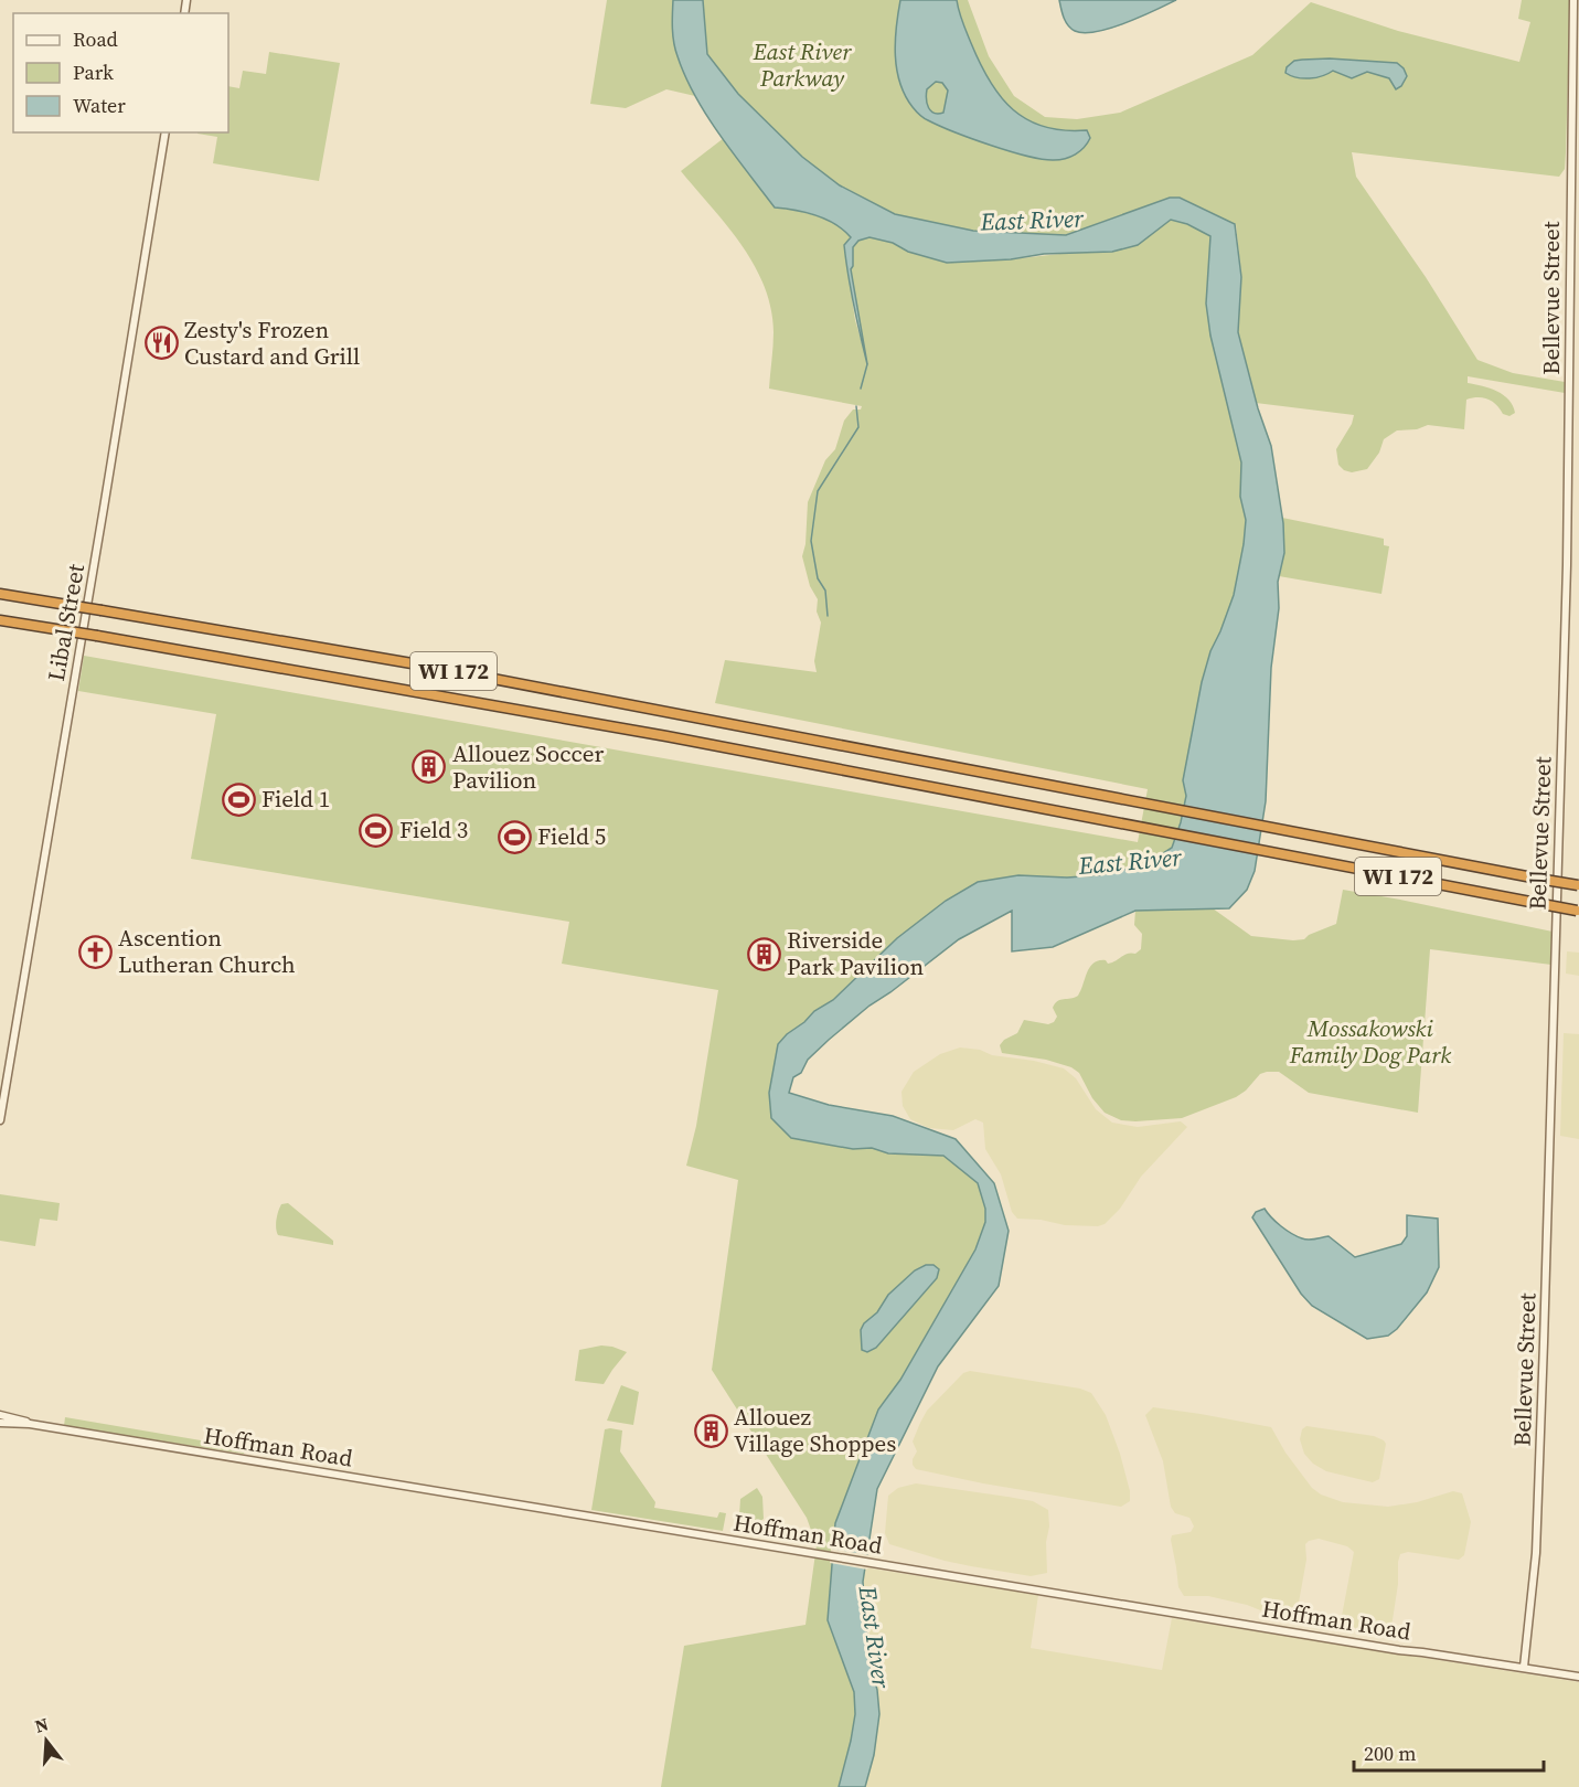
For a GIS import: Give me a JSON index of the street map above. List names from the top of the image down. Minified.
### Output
{"streets":{"highway":["WI 172"],"street":["Bellevue Street","Libal Street","Hoffman Road"]},"crossings":[["Bellevue Street","Hoffman Road"]],"water":["East River"],"parks":["East River Parkway","Mossakowski Family Dog Park"],"places":{"restaurant":["Zesty's Frozen Custard and Grill"],"building":["Allouez Soccer Pavilion","Riverside Park Pavilion","Allouez Village Shoppes"],"sports":["Field 1","Field 3","Field 5"],"church":["Ascention Lutheran Church"]},"legend":["Road","Park","Water"],"scale_bar":"200 m","north":"top"}
